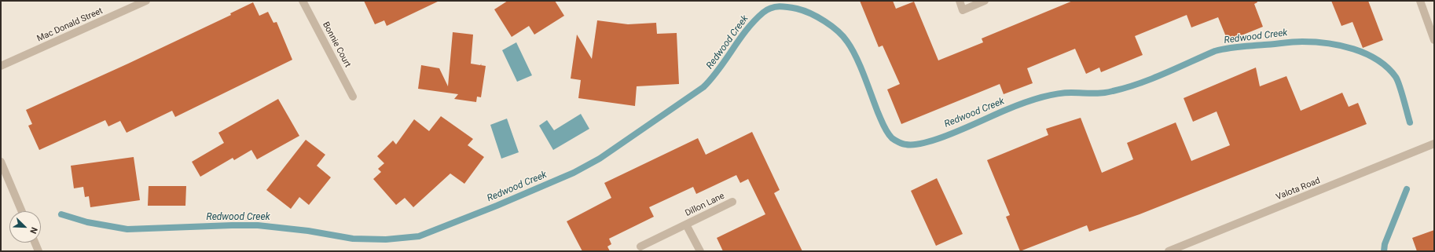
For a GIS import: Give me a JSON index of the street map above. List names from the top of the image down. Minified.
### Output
{"streets":{"street":["Mac Donald Street","Bonnie Court","Valota Road","Dillon Lane"]},"water":["Redwood Creek"],"north":"bottom right"}
